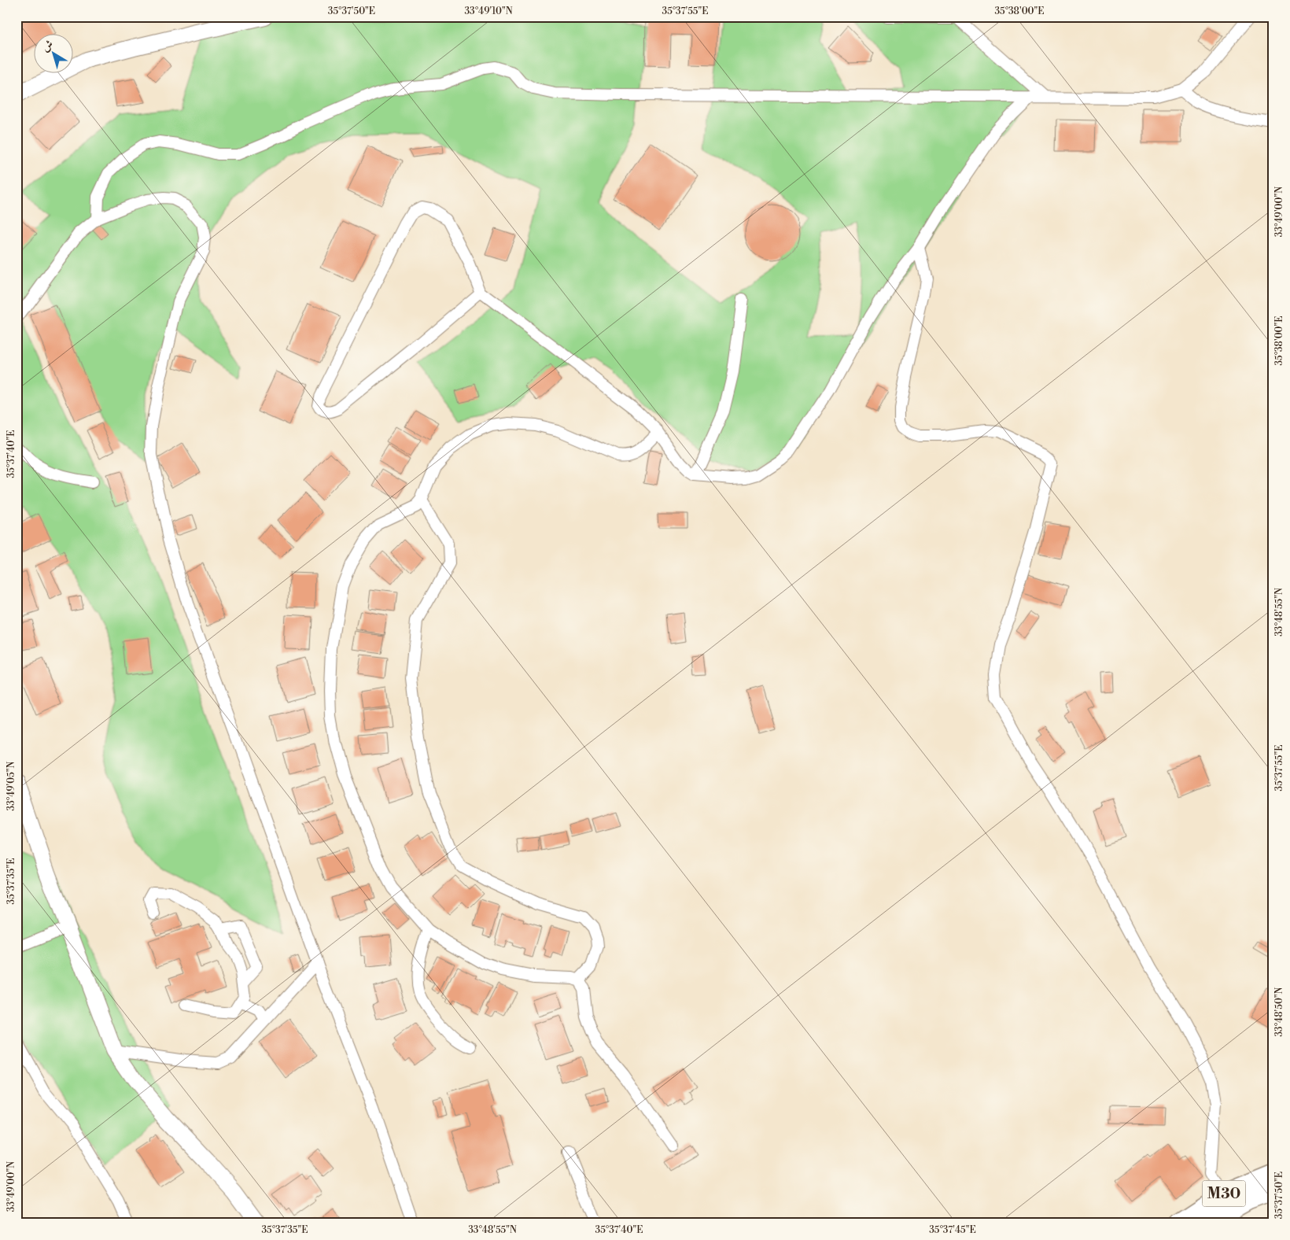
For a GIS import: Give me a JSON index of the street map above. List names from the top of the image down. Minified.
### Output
{"streets":{"highway":["M30"]},"north":"top left","coordinates":["35°37'50\"E","33°49'10\"N","35°37'55\"E","35°38'00\"E","33°49'00\"N","35°37'40\"E","33°48'55\"N","33°49'05\"N","35°37'35\"E","33°48'50\"N","35°37'45\"E"]}
